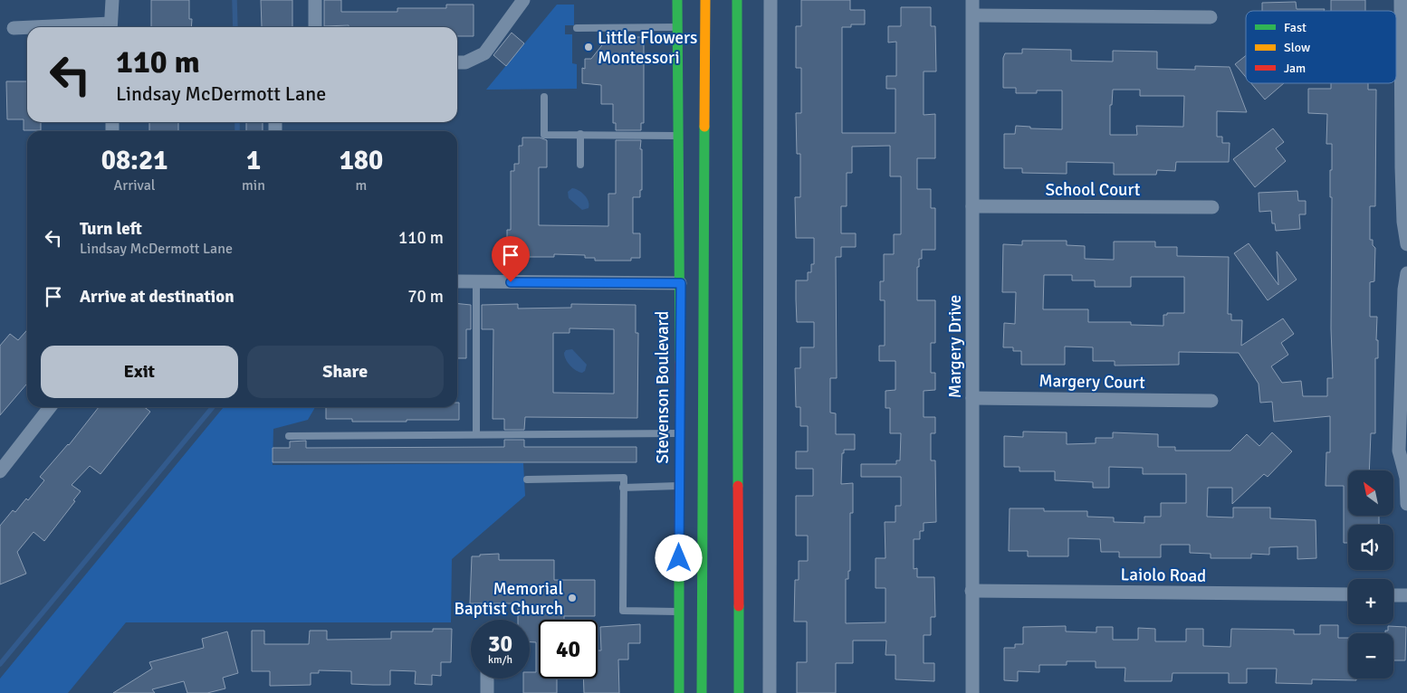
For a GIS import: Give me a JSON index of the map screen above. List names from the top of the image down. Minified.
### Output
{"streets":{"main road":["Stevenson Boulevard"],"street":["School Court","Margery Drive","Margery Court","Laiolo Road"]},"crossings":[["School Court","Margery Drive"],["Margery Drive","Margery Court"],["Margery Drive","Laiolo Road"]],"places":["Little Flowers Montessori","Memorial Baptist Church"],"legend":["Fast","Slow","Jam"],"north":"top left","page":{"turn":["110 m","Lindsay McDermott Lane"],"eta":["08:21","Arrival","1","min","180","m"],"list":[{"name":"Turn left","note":"Lindsay McDermott Lane","value":"110 m"},{"name":"Arrive at destination","value":"70 m"}],"buttons":["Exit","Share"],"map_buttons":["+","−"],"speed":"30 km/h","limit":"40"}}
